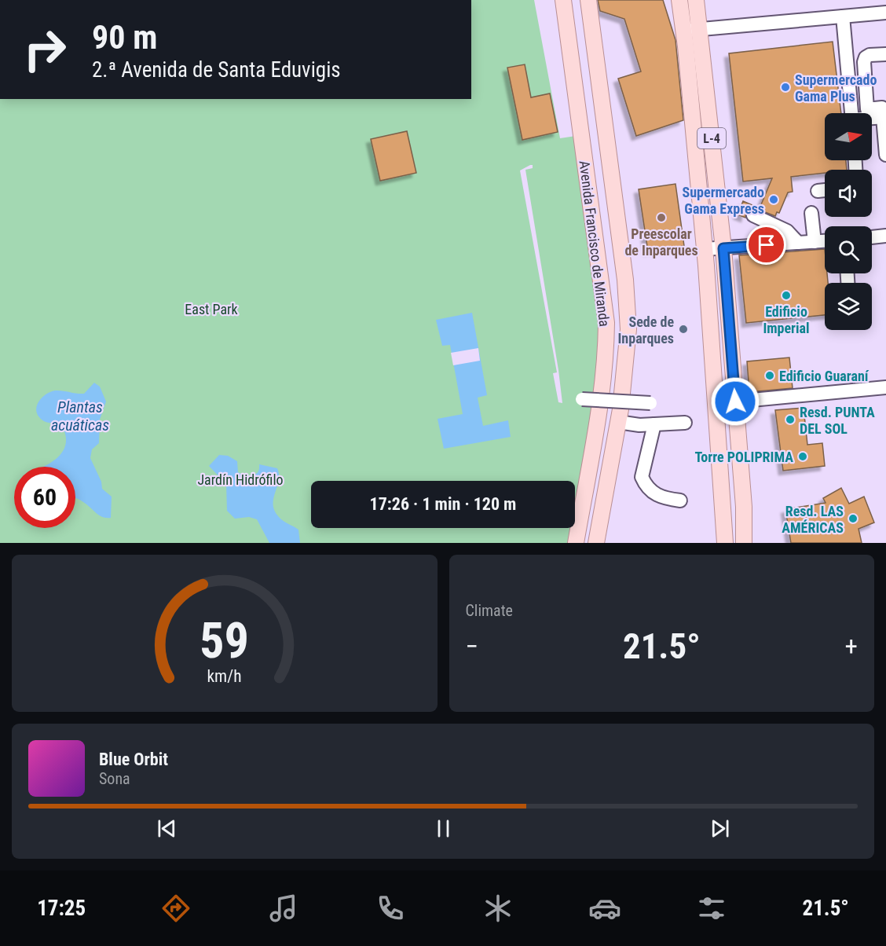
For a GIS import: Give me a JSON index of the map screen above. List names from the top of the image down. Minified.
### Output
{"streets":{"main road":["L-4","Avenida Francisco de Miranda"]},"water":["Plantas acuáticas"],"parks":["East Park","Jardín Hidrófilo"],"places":["Supermercado Gama Plus","Supermercado Gama Express","Preescolar de Inparques","Edificio Imperial","Sede de Inparques","Edificio Guaraní","Resd. PUNTA DEL SOL","Torre POLIPRIMA","Resd. LAS AMÉRICAS"],"north":"right","page":{"turn":["90 m","2.ª Avenida de Santa Eduvigis"],"limit":"60","trip":"17:26 · 1 min · 120 m","tile":"Climate","heat":["−","21.5°","+"],"song":["Blue Orbit","Sona"],"tabs":["17:25","21.5°"],"gauge":["59","km/h"]}}
